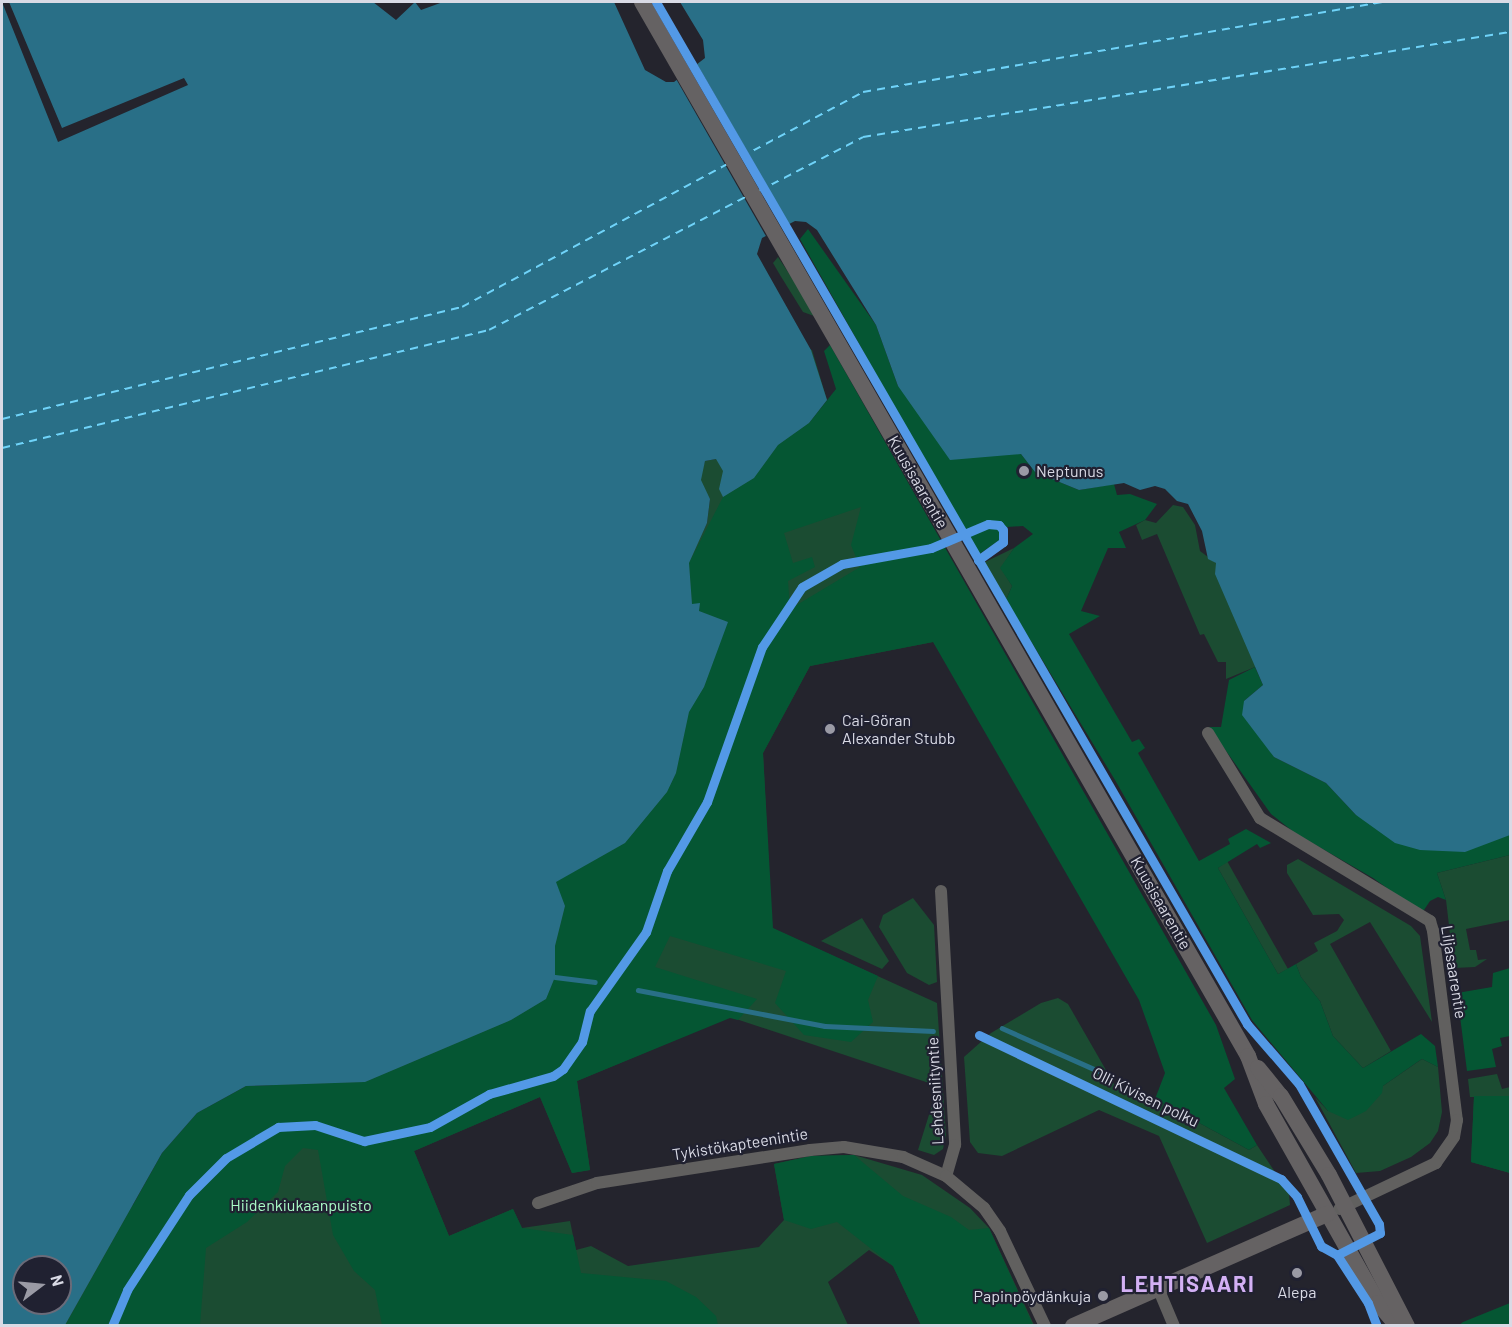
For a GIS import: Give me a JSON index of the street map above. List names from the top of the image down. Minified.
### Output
{"streets":{"main road":["Kuusisaarentie"],"street":["Liljasaarentie","Lehdesniityntie","Tykistökapteenintie"],"cycle path":["Olli Kivisen polku"]},"crossings":[["Kuusisaarentie","Liljasaarentie"],["Lehdesniityntie","Tykistökapteenintie"]],"districts":["LEHTISAARI"],"parks":["Hiidenkiukaanpuisto"],"places":["Neptunus","Cai-Göran Alexander Stubb","Alepa","Papinpöydänkuja"],"north":"right"}
